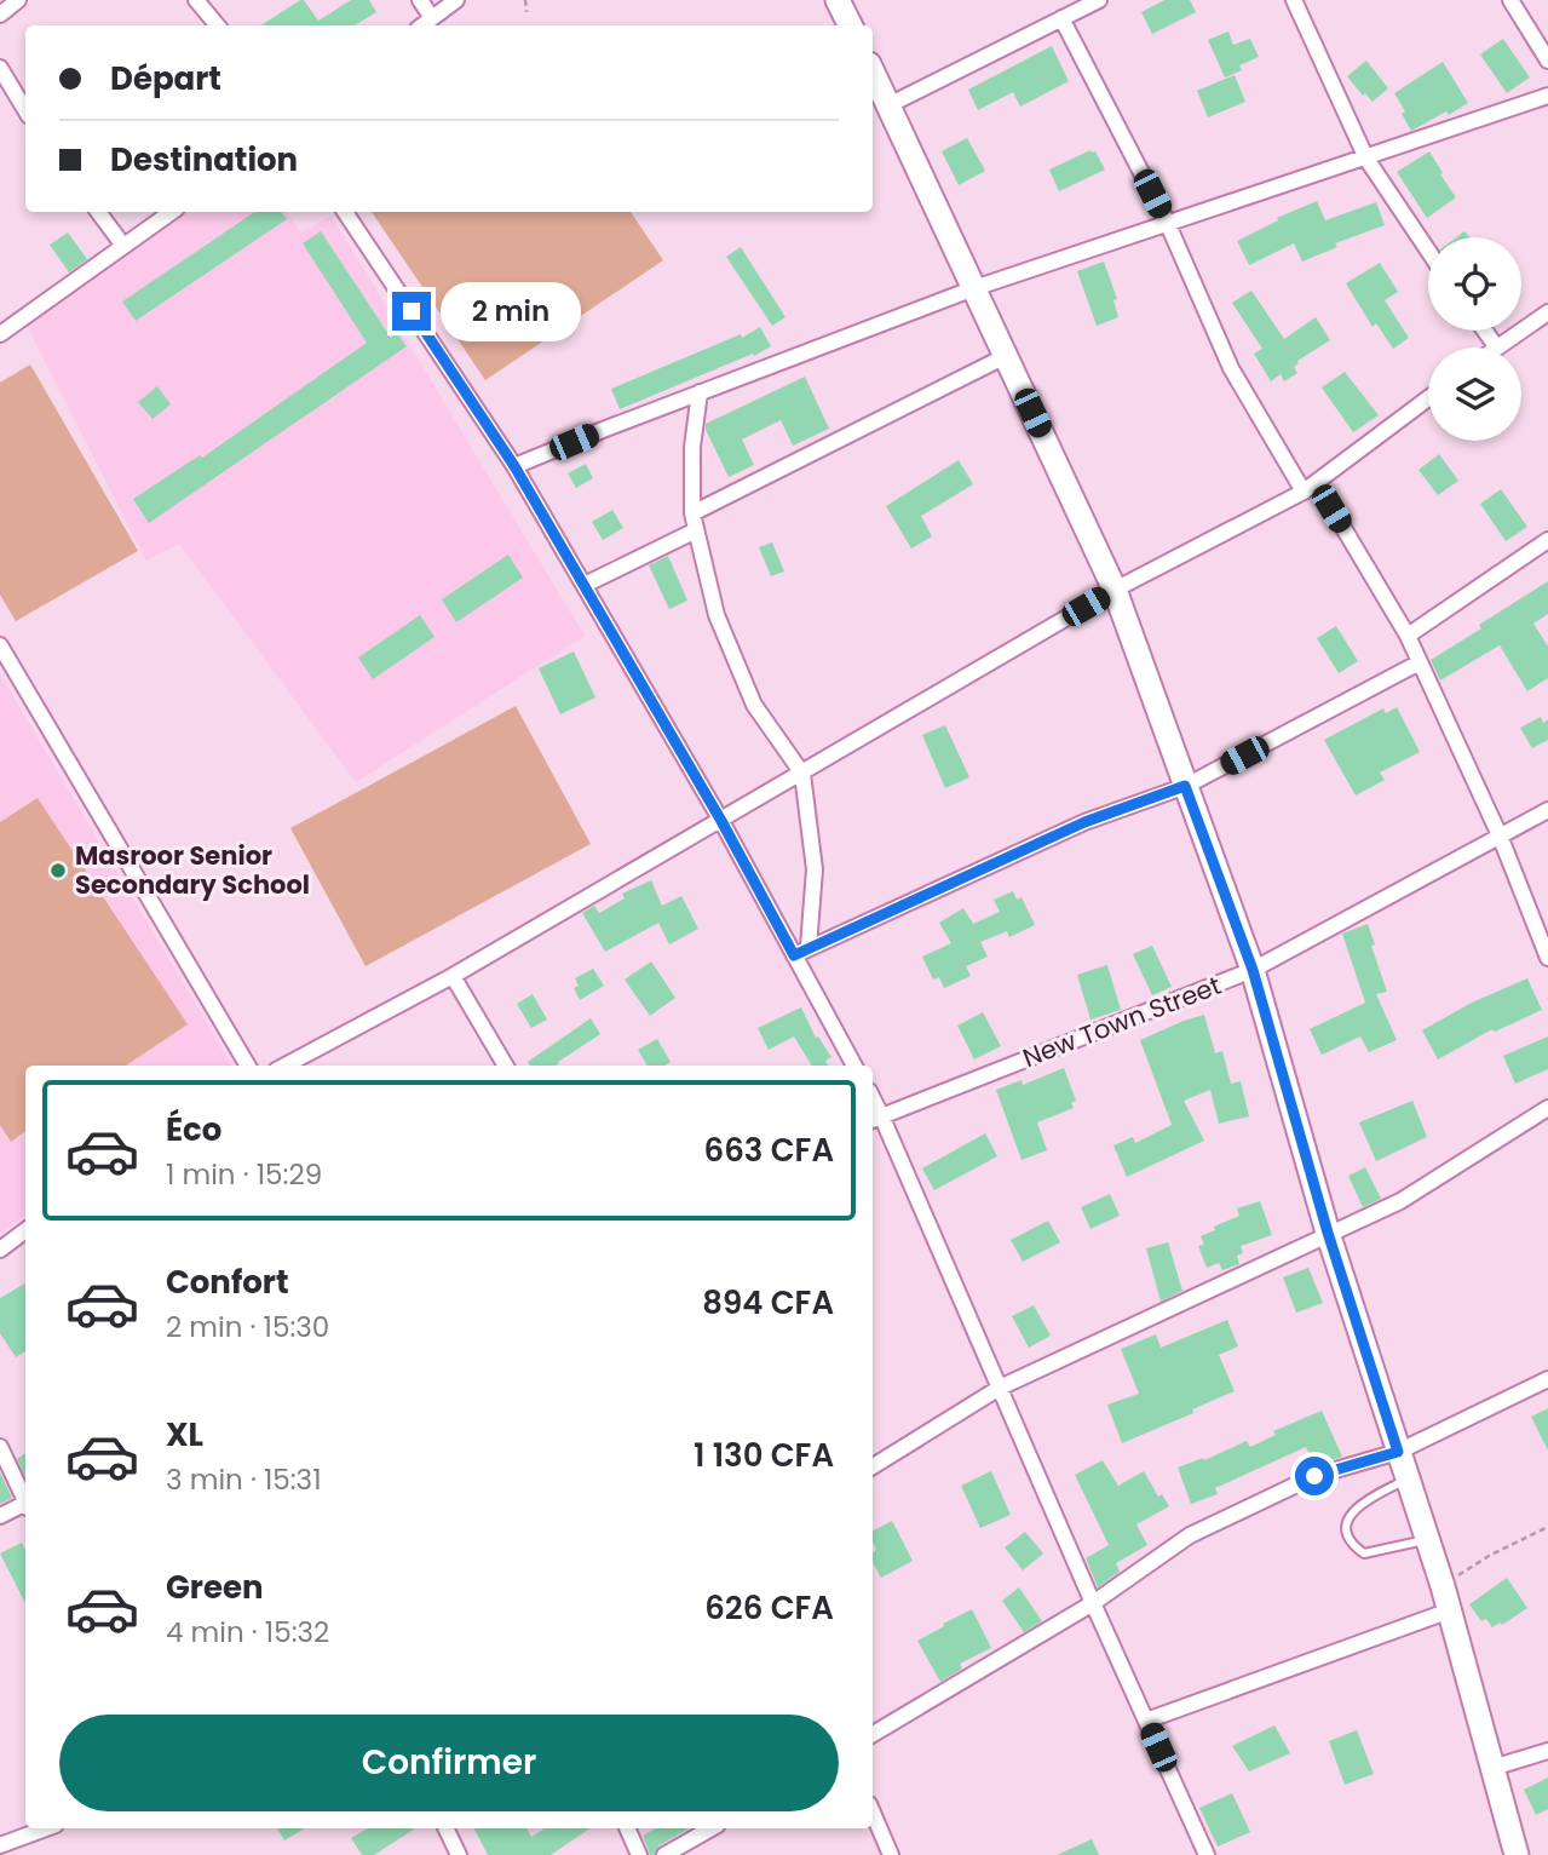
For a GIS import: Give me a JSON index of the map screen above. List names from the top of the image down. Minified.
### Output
{"streets":{"street":["New Town Street"]},"places":["Masroor Senior Secondary School"],"page":{"banner":["Départ","Destination"],"bubble":"2 min","list":[{"name":"Éco","note":"1 min · 15:29","value":"663 CFA"},{"name":"Confort","note":"2 min · 15:30","value":"894 CFA"},{"name":"XL","note":"3 min · 15:31","value":"1 130 CFA"},{"name":"Green","note":"4 min · 15:32","value":"626 CFA"}],"buttons":"Confirmer"}}
